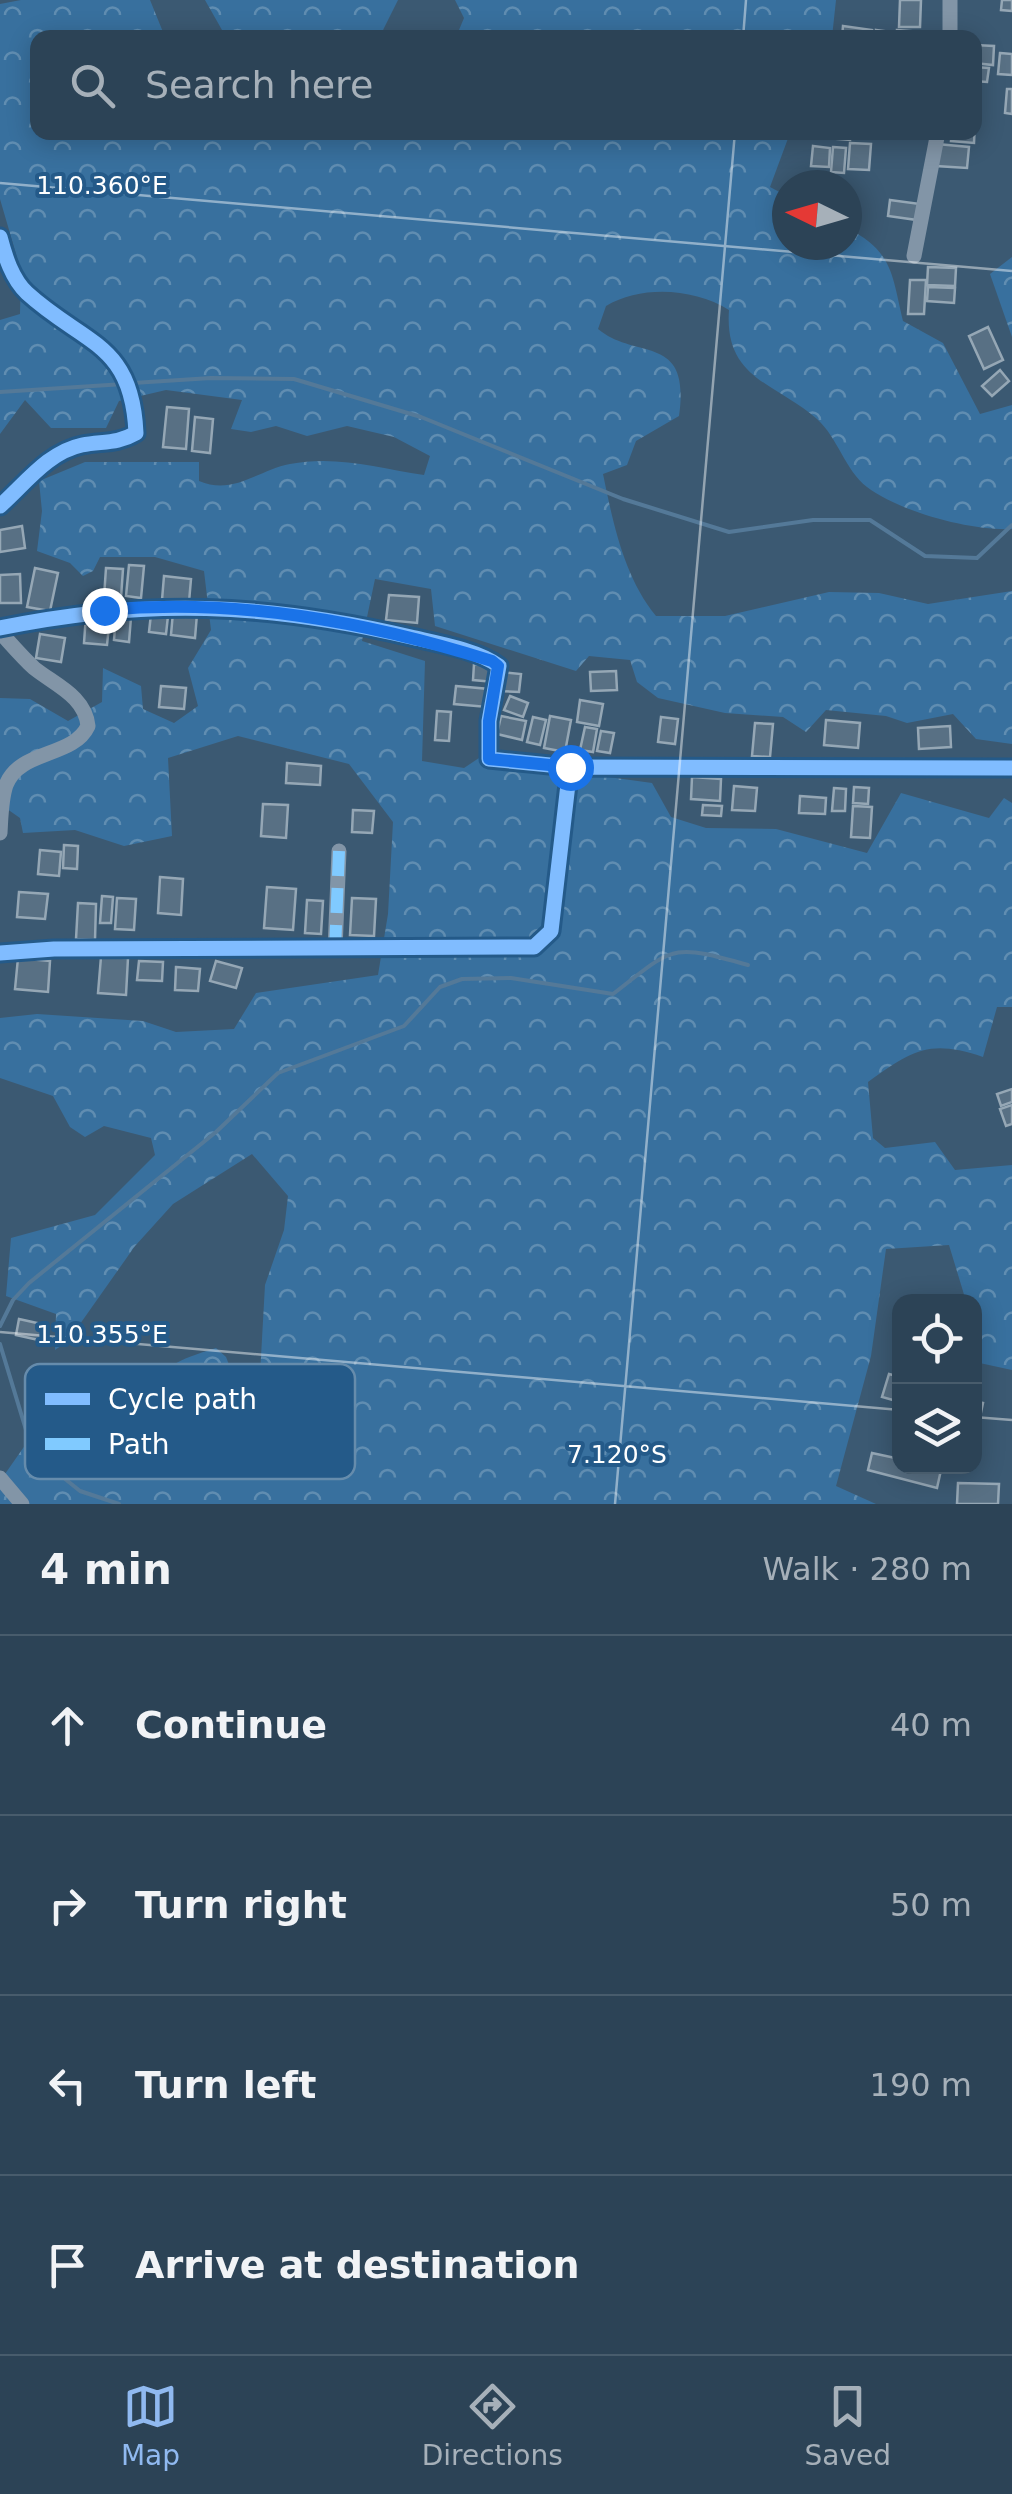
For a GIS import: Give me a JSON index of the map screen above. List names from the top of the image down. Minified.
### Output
{"legend":["Cycle path","Path"],"north":"left","page":{"search":"Search here","heading":["4 min","Walk · 280 m"],"list":[["Continue","40 m"],["Turn right","50 m"],["Turn left","190 m"],"Arrive at destination"],"nav":["Map","Directions","Saved"]},"coordinates":["110.360°E","110.355°E","7.120°S"]}
